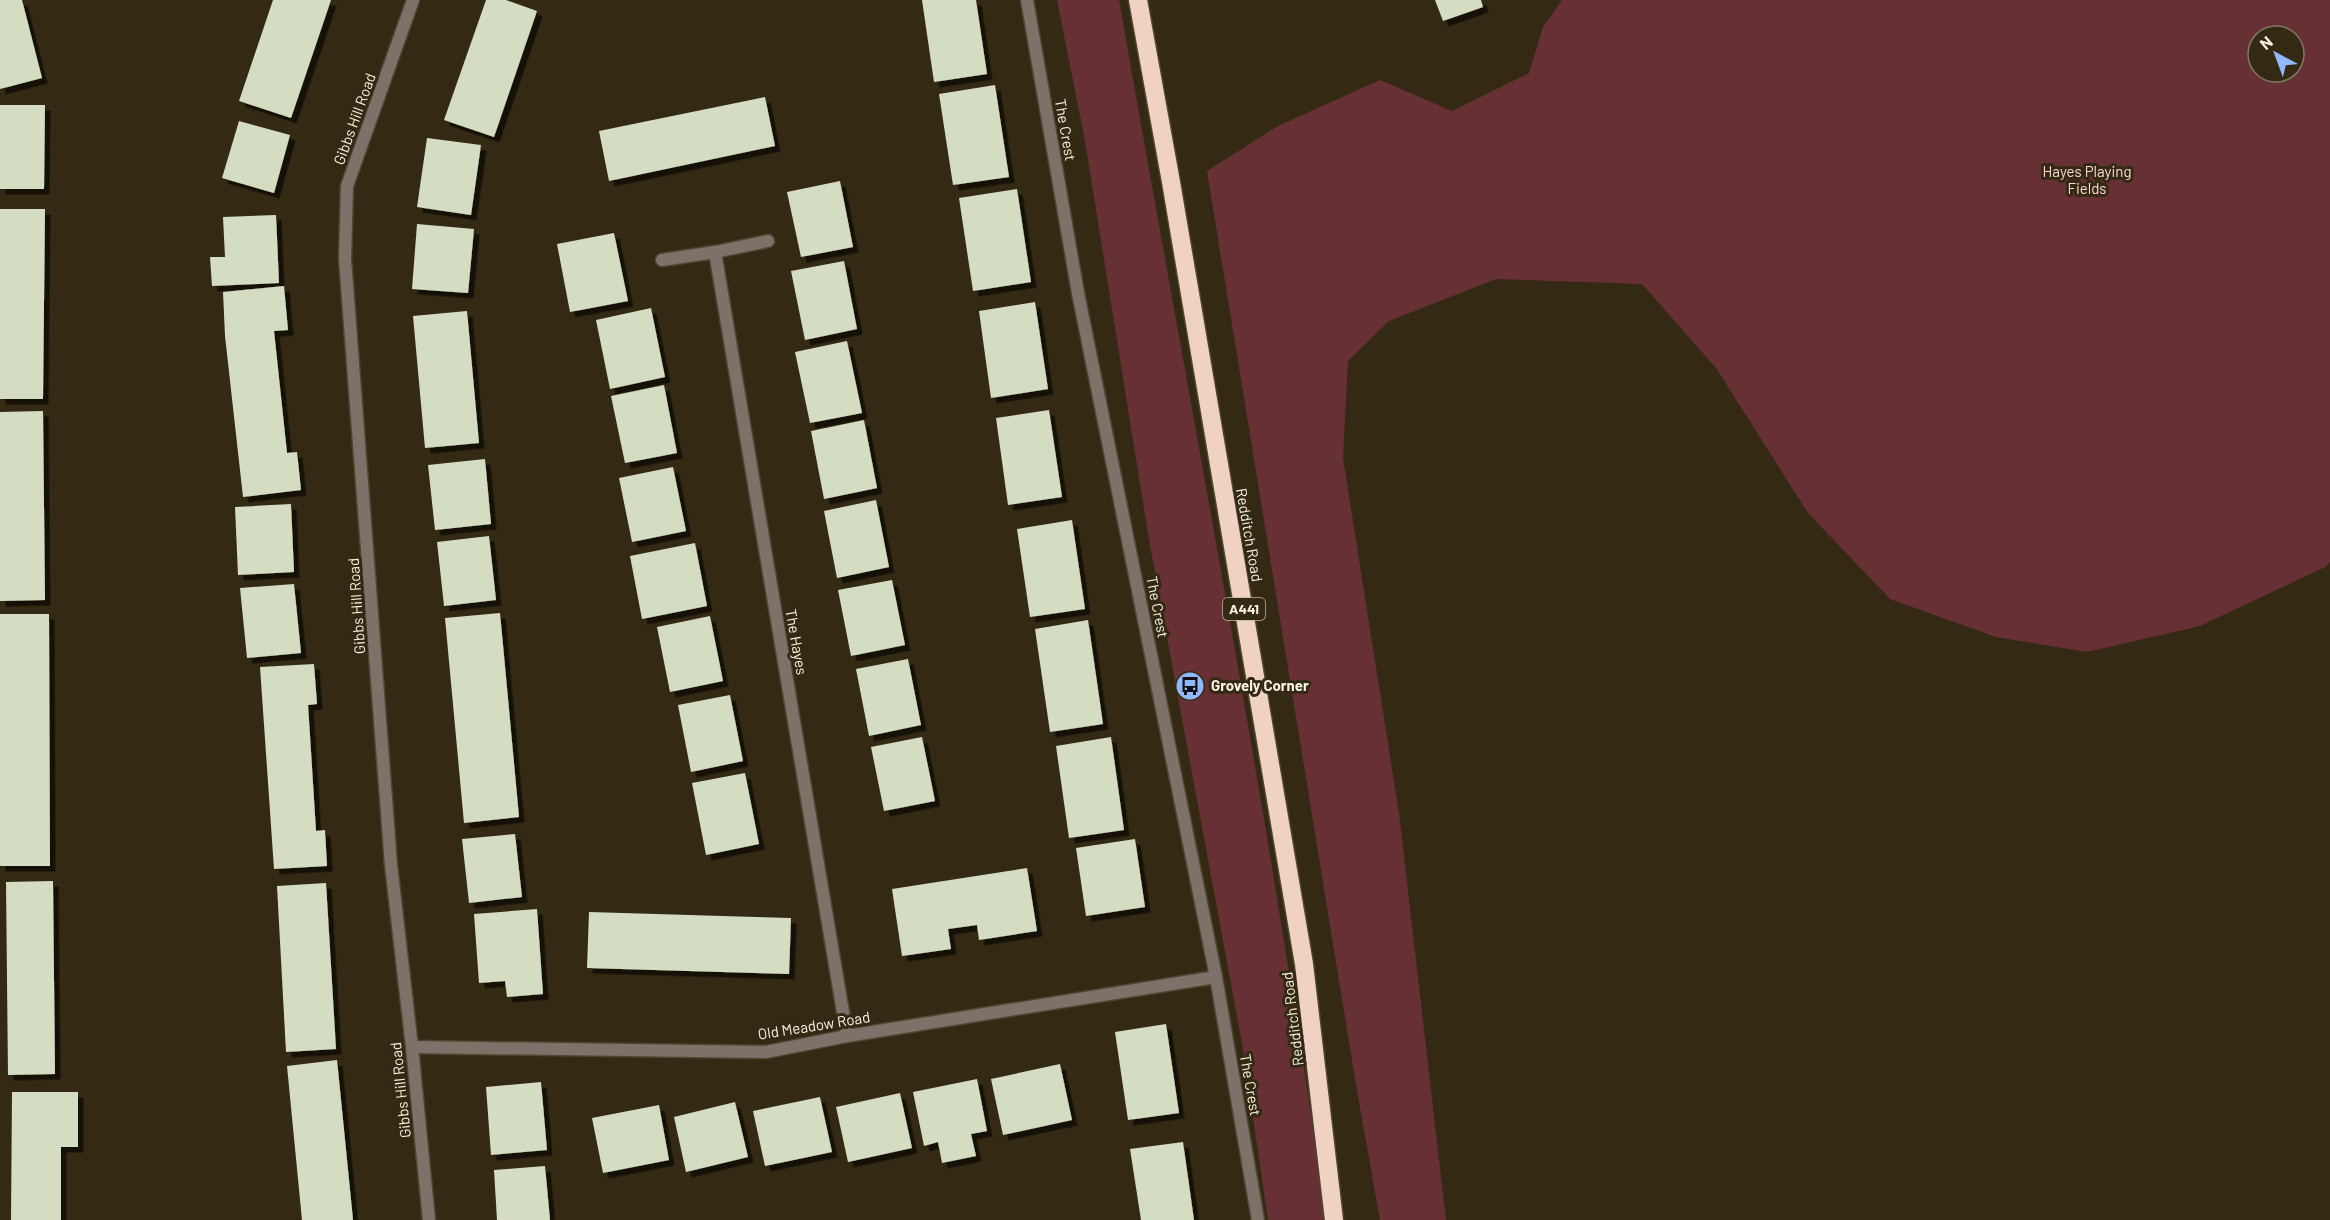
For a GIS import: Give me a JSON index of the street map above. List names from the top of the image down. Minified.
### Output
{"streets":{"highway":["Redditch Road","A441"],"street":["Gibbs Hill Road","The Crest","The Hayes","Old Meadow Road"]},"crossings":[["Gibbs Hill Road","Old Meadow Road"],["The Crest","Old Meadow Road"],["The Hayes","Old Meadow Road"]],"parks":["Hayes Playing Fields"],"places":{"bus stop":["Grovely Corner"]},"north":"top left"}
